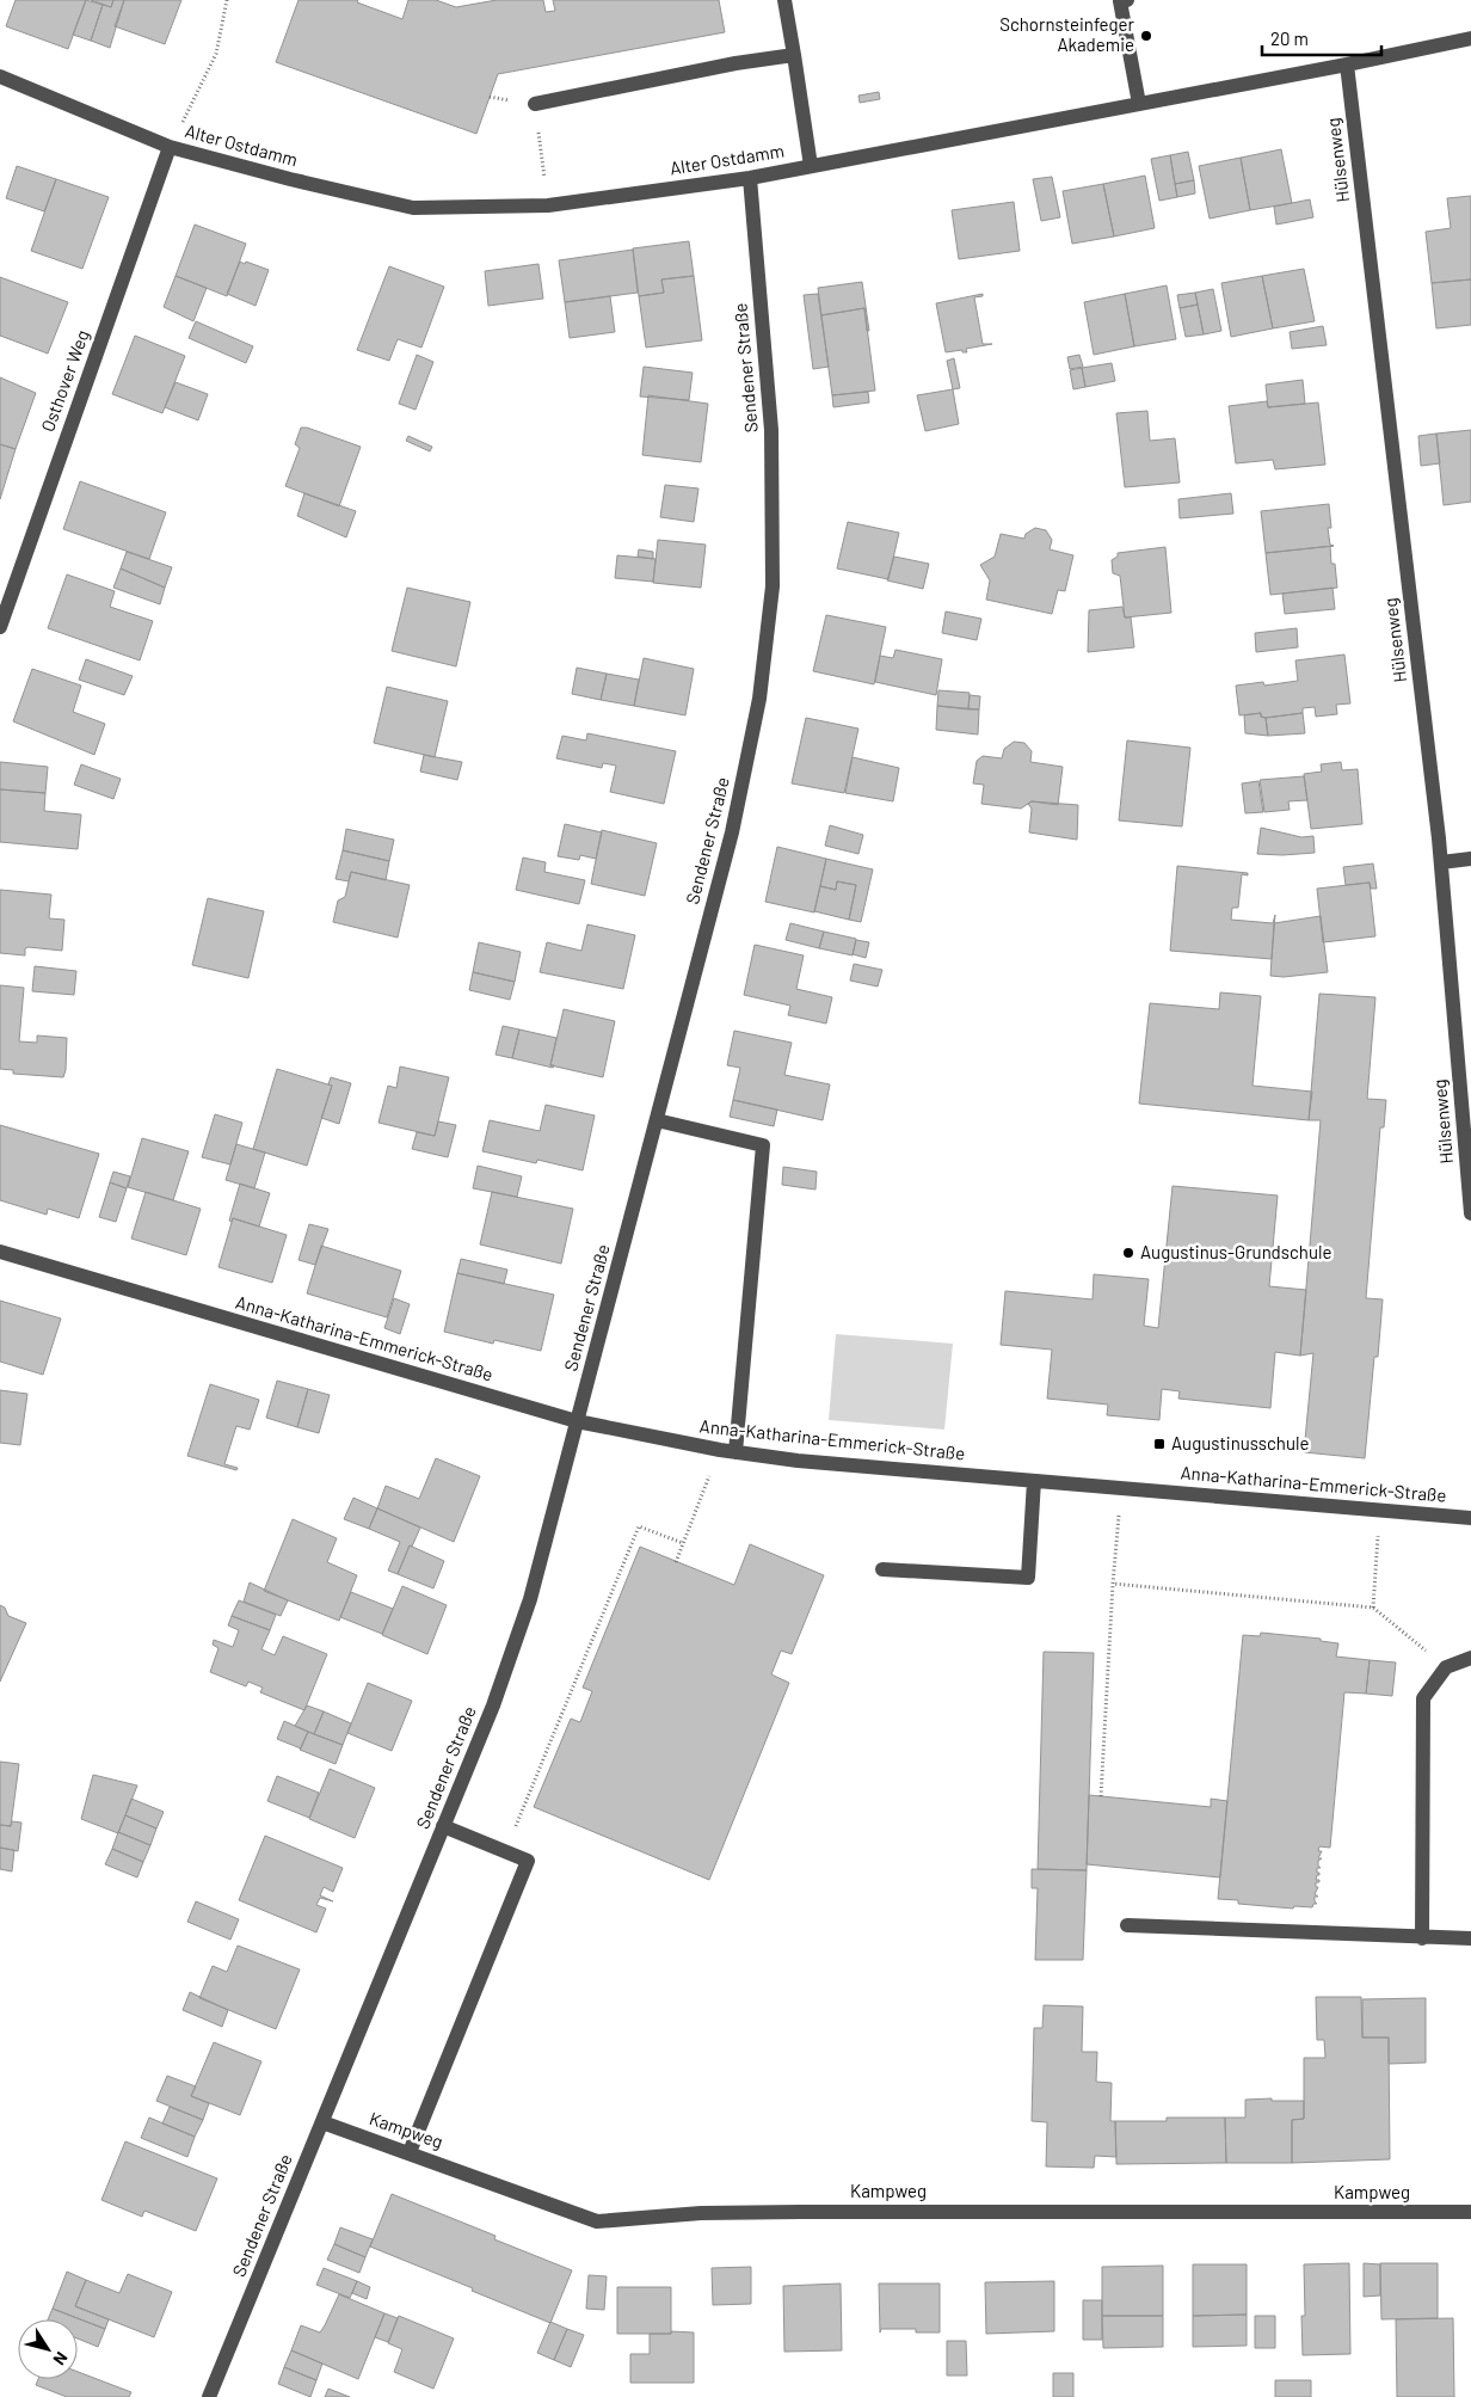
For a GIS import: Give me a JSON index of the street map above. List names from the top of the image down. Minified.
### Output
{"streets":{"street":["Alter Ostdamm","Hülsenweg","Sendener Straße","Osthover Weg","Anna-Katharina-Emmerick-Straße","Kampweg"]},"crossings":[["Alter Ostdamm","Hülsenweg"],["Alter Ostdamm","Sendener Straße"],["Alter Ostdamm","Osthover Weg"],["Sendener Straße","Anna-Katharina-Emmerick-Straße"],["Sendener Straße","Kampweg"]],"places":{"other":["Schornsteinfeger Akademie","Augustinus-Grundschule"],"transit":["Augustinusschule"]},"scale_bar":"20 m","north":"bottom right"}
